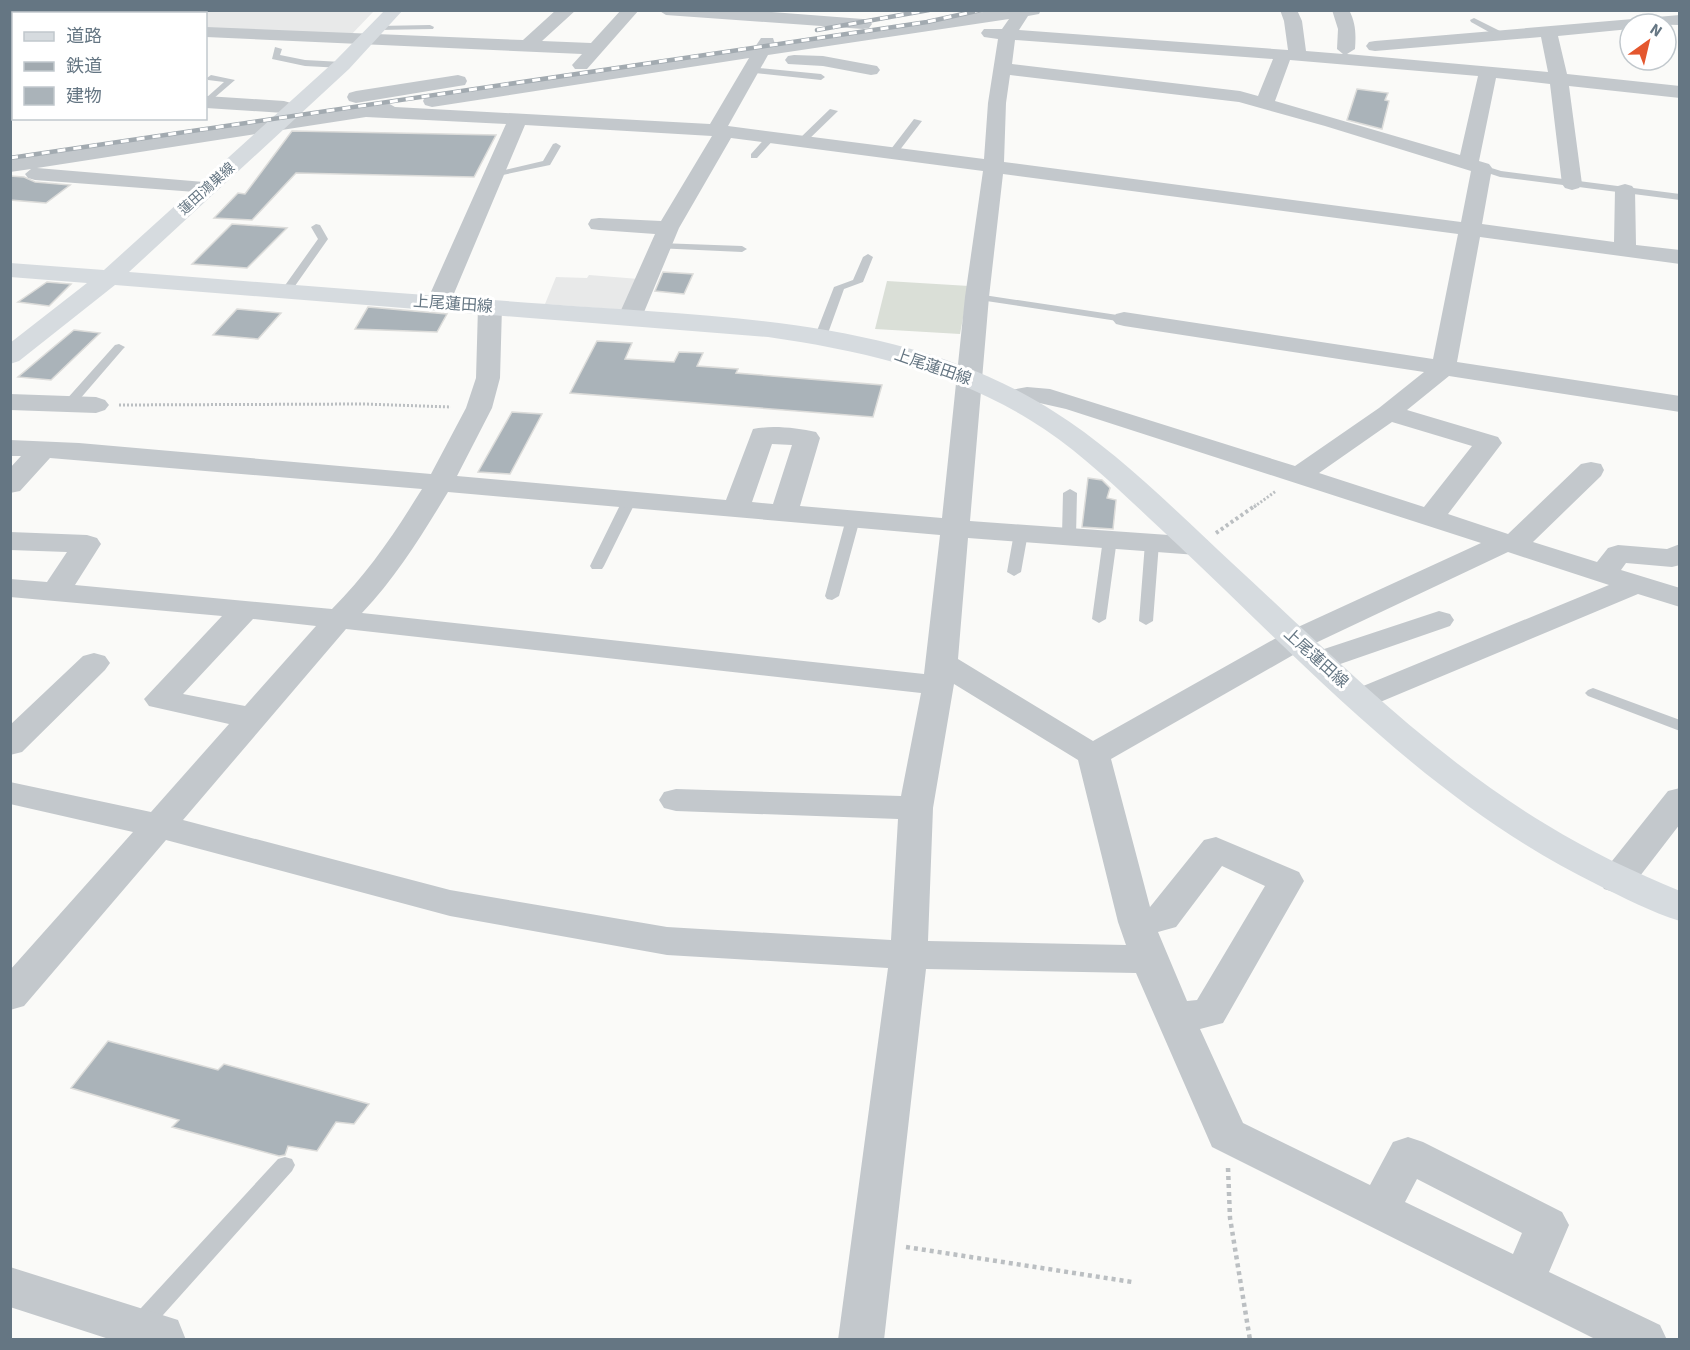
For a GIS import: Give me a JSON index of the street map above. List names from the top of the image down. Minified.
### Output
{"streets":{"main road":["蓮田鴻巣線","上尾蓮田線"]},"crossings":[["蓮田鴻巣線","上尾蓮田線"]],"legend":["道路","鉄道","建物"],"north":"top right"}
